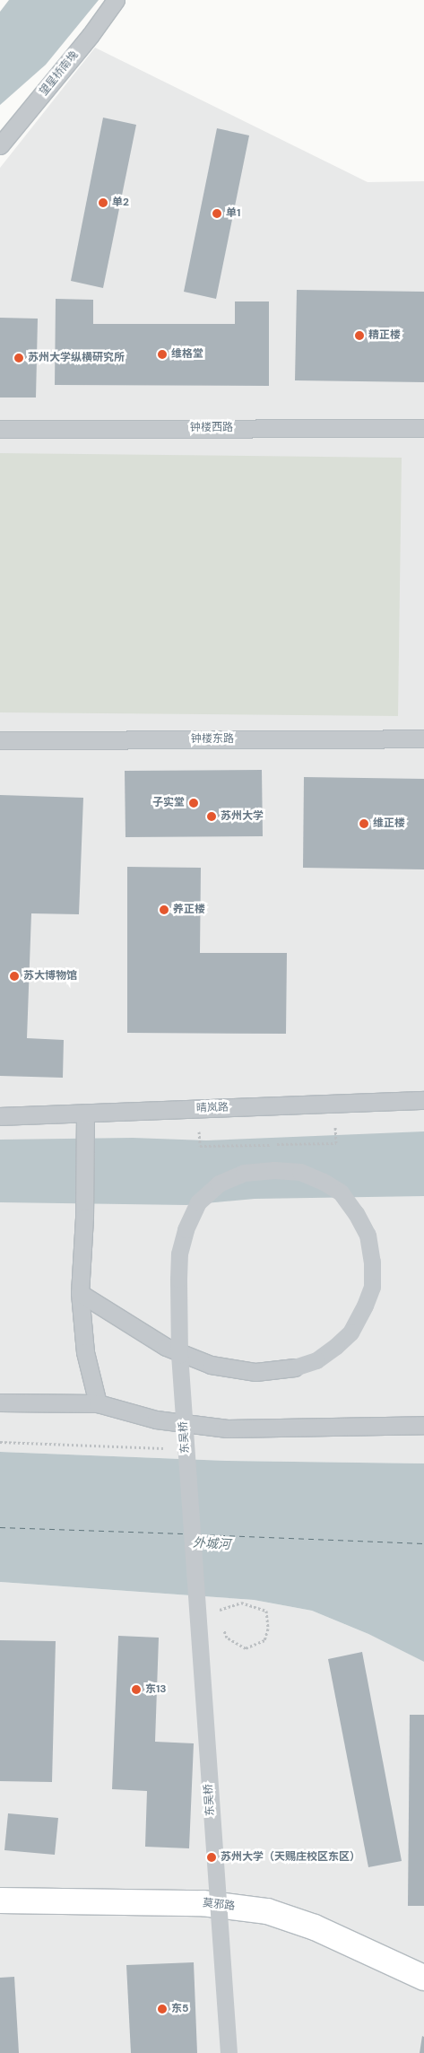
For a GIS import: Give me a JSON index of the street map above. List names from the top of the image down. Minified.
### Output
{"streets":{"main road":["莫邪路"],"lane":["望星桥南堍","钟楼西路","钟楼东路","晴岚路","东吴桥"]},"water":["外城河"],"places":["单2","单1","精正楼","维格堂","苏州大学纵横研究所","子实堂","苏州大学","维正楼","养正楼","苏大博物馆","东13","苏州大学（天赐庄校区东区）","东5"]}
